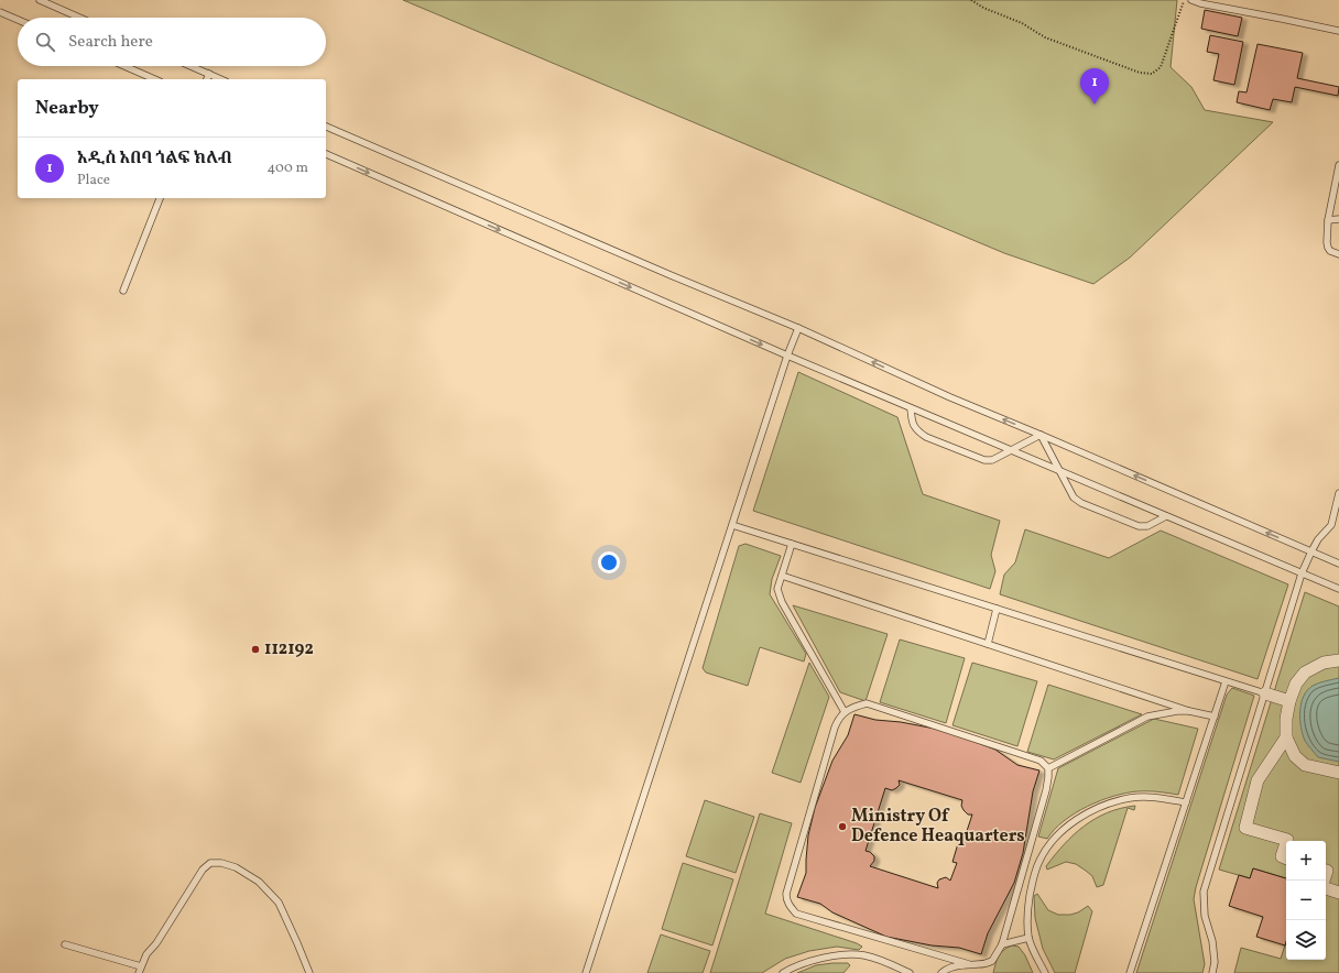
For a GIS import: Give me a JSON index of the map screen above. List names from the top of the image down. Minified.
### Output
{"places":["112192","Ministry Of Defence Heaquarters"],"page":{"search":"Search here","pins":"1","heading":"Nearby","list":[{"mark":"1","name":"አዲስ አበባ ጎልፍ ክለብ","note":"Place","value":"400 m"}],"map_buttons":["+","−"]}}
